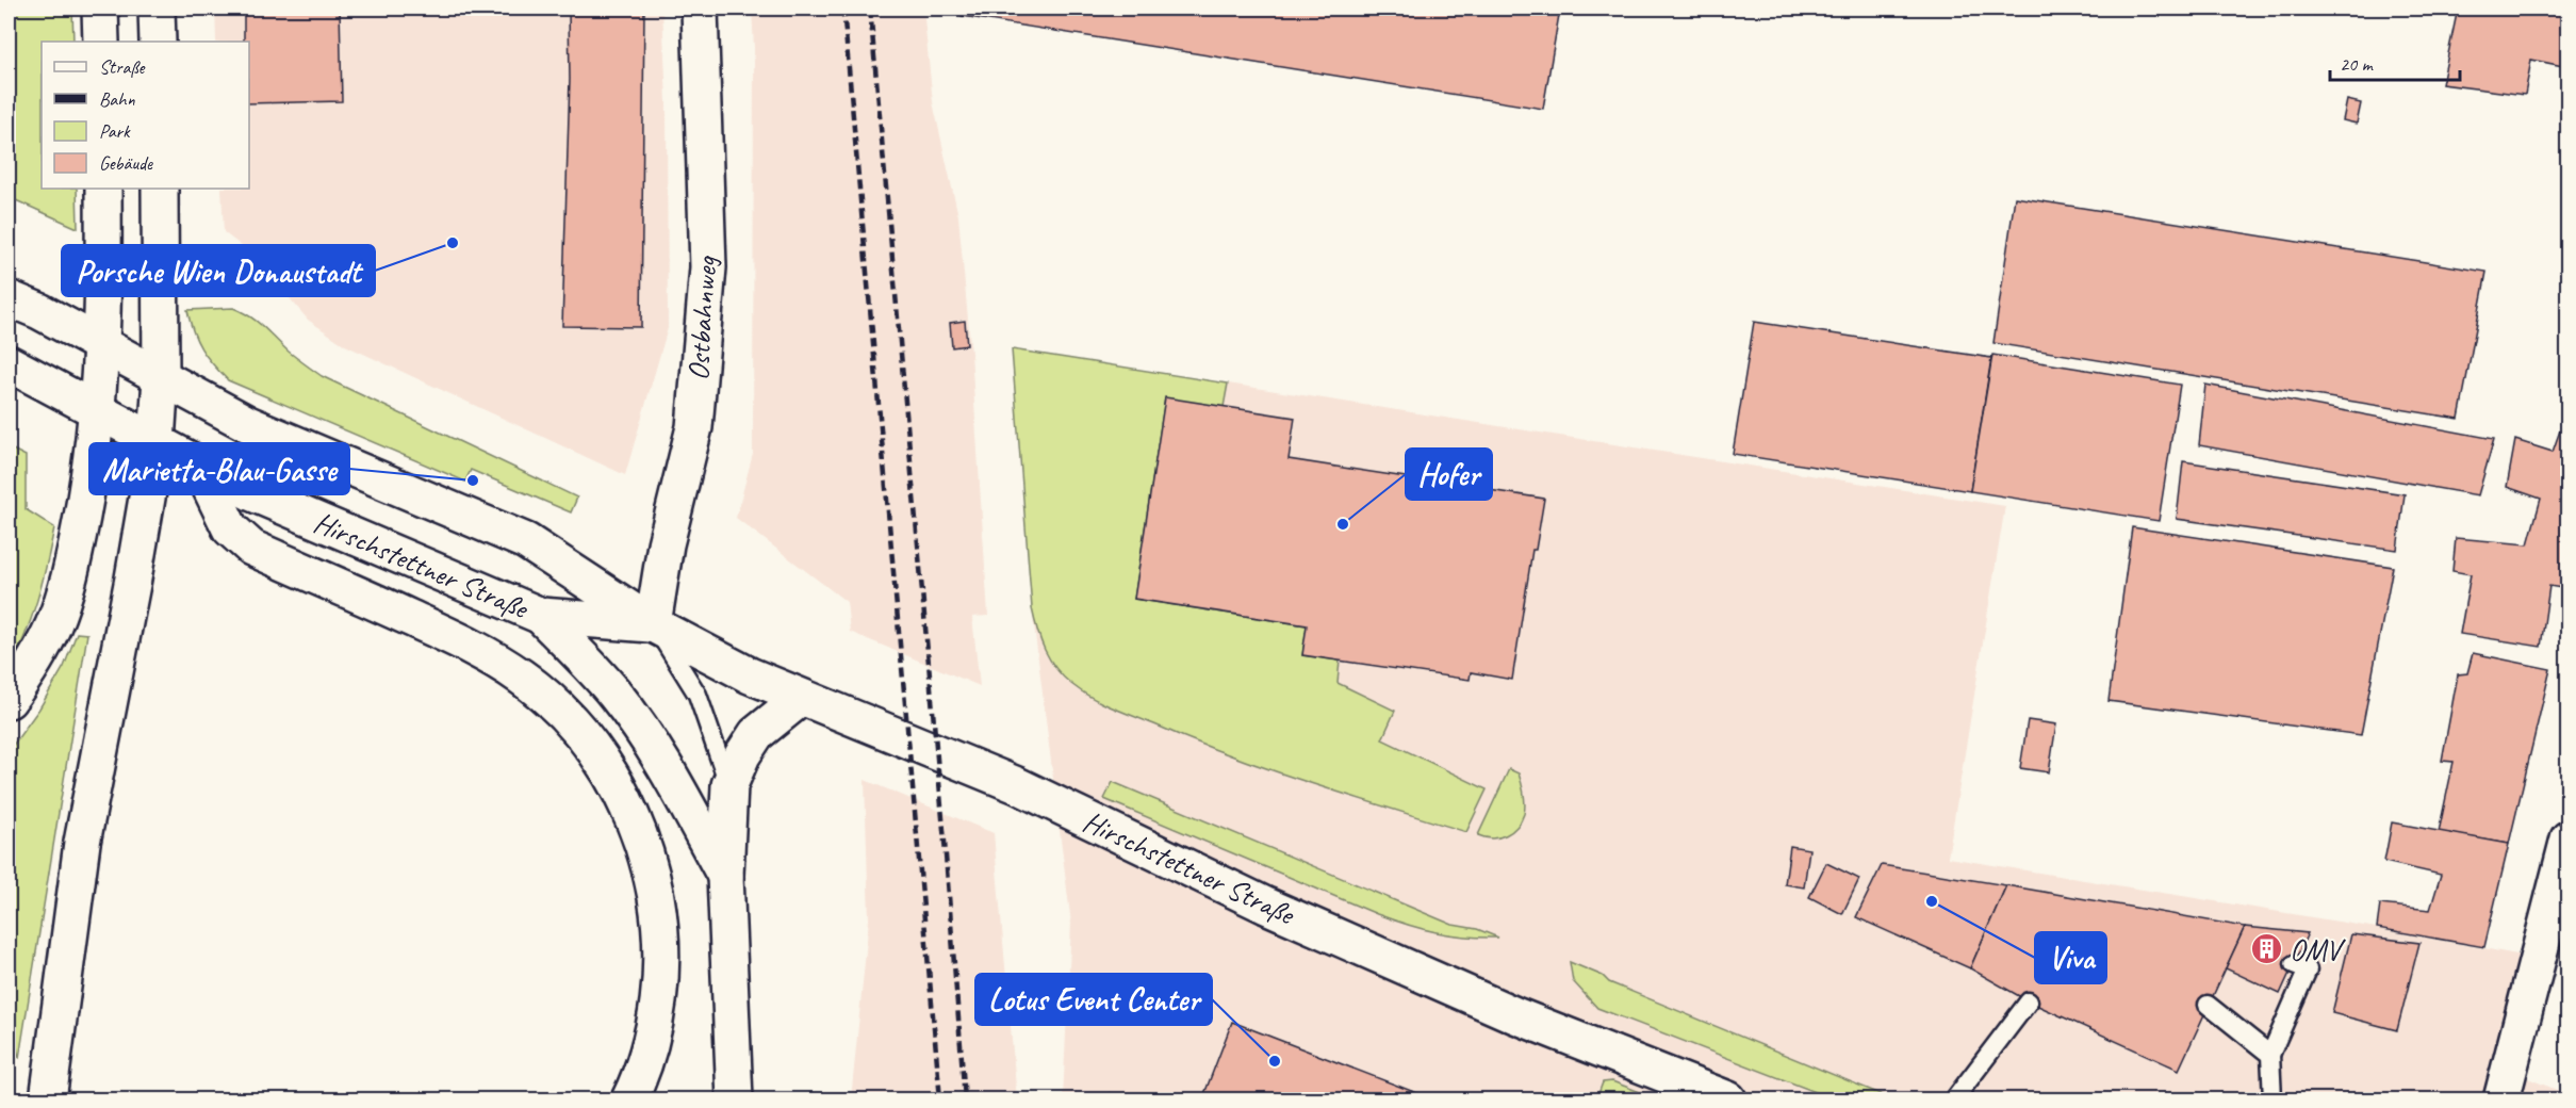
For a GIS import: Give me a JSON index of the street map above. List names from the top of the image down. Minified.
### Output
{"streets":{"main road":["Ostbahnweg","Hirschstettner Straße"]},"crossings":[["Ostbahnweg","Hirschstettner Straße"]],"places":{"other":["Porsche Wien Donaustadt","Marietta-Blau-Gasse","Hofer","Viva","Lotus Event Center"],"building":["OMV"]},"legend":["Straße","Bahn","Park","Gebäude"],"scale_bar":"20 m"}
